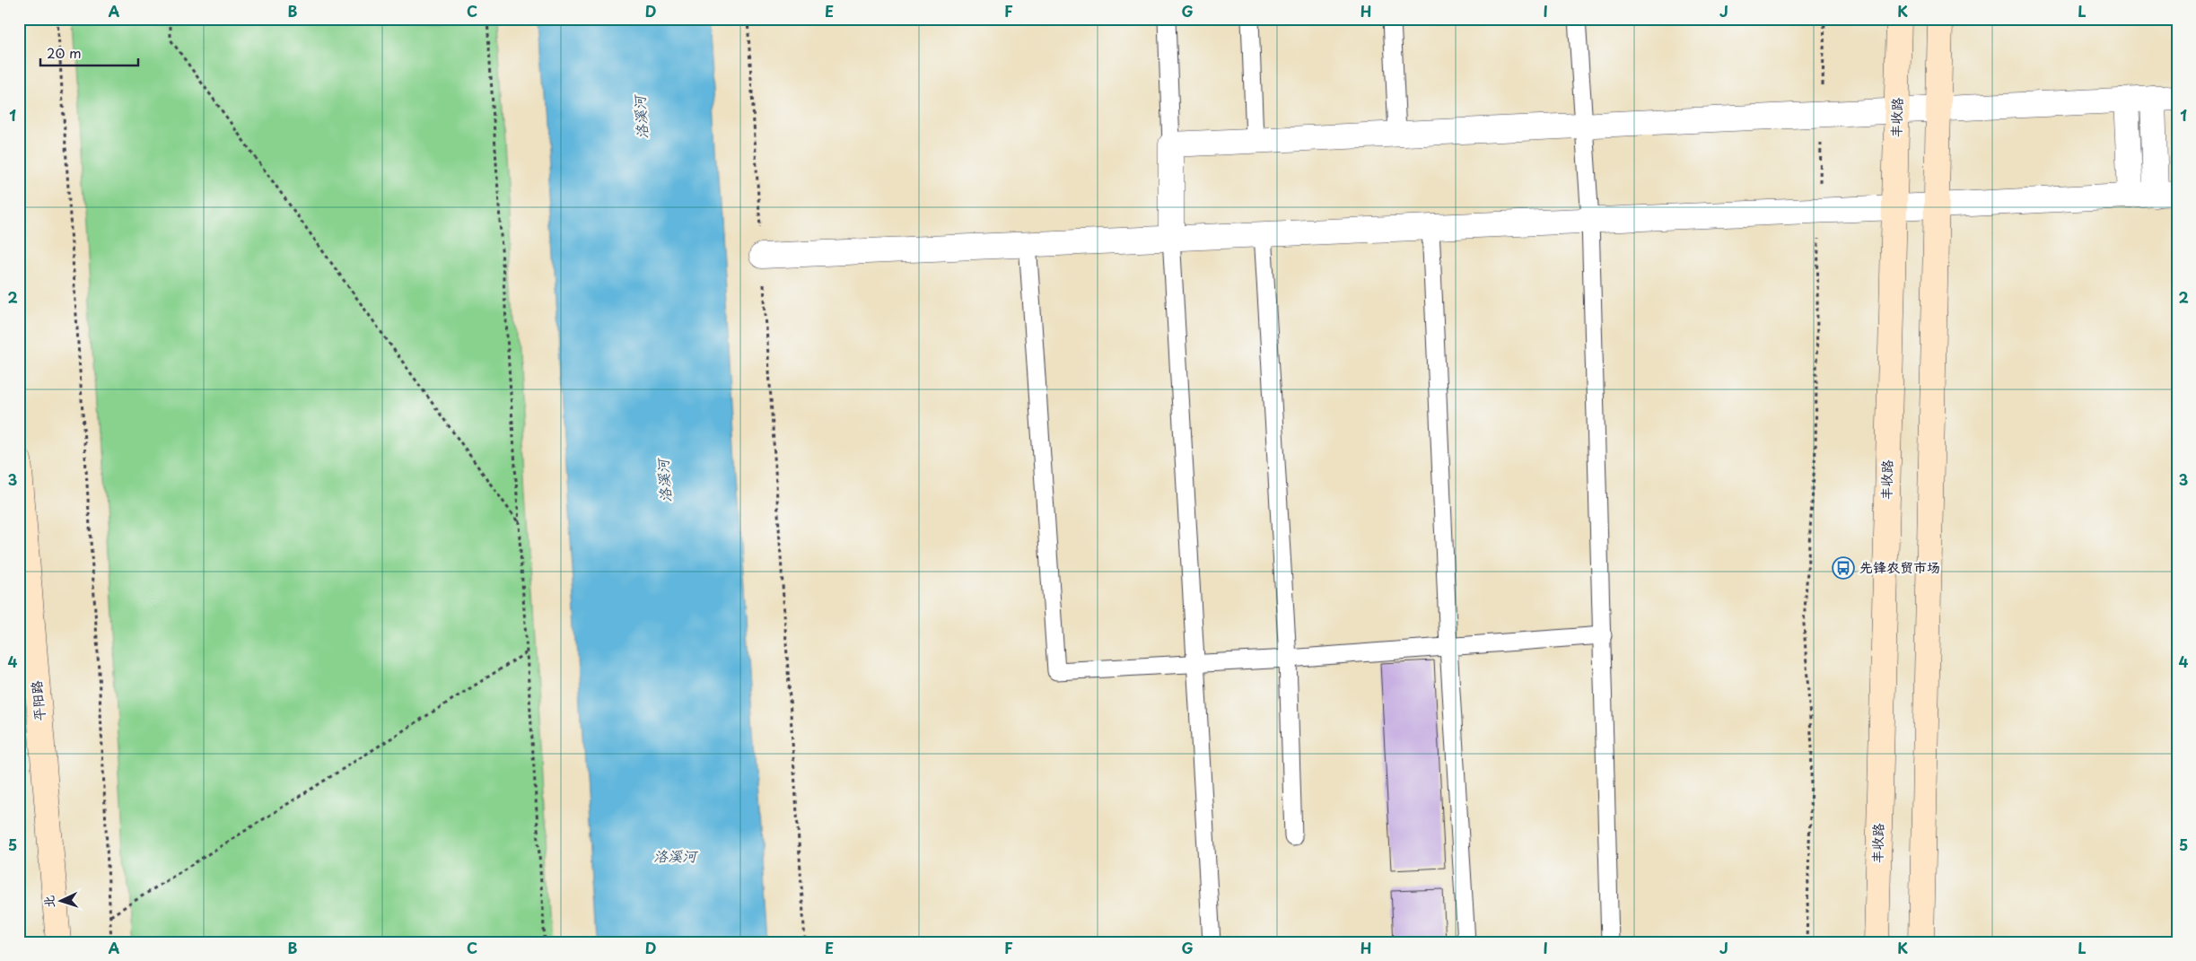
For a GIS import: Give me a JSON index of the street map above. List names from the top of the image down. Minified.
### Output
{"streets":{"main road":["丰收路","平阳路"]},"water":["洛溪河"],"places":{"bus stop":["先锋农贸市场"]},"scale_bar":"20 m","north":"left","grid":{"columns":["A","B","C","D","E","F","G","H","I","J","K","L"],"rows":["1","2","3","4","5"]}}
